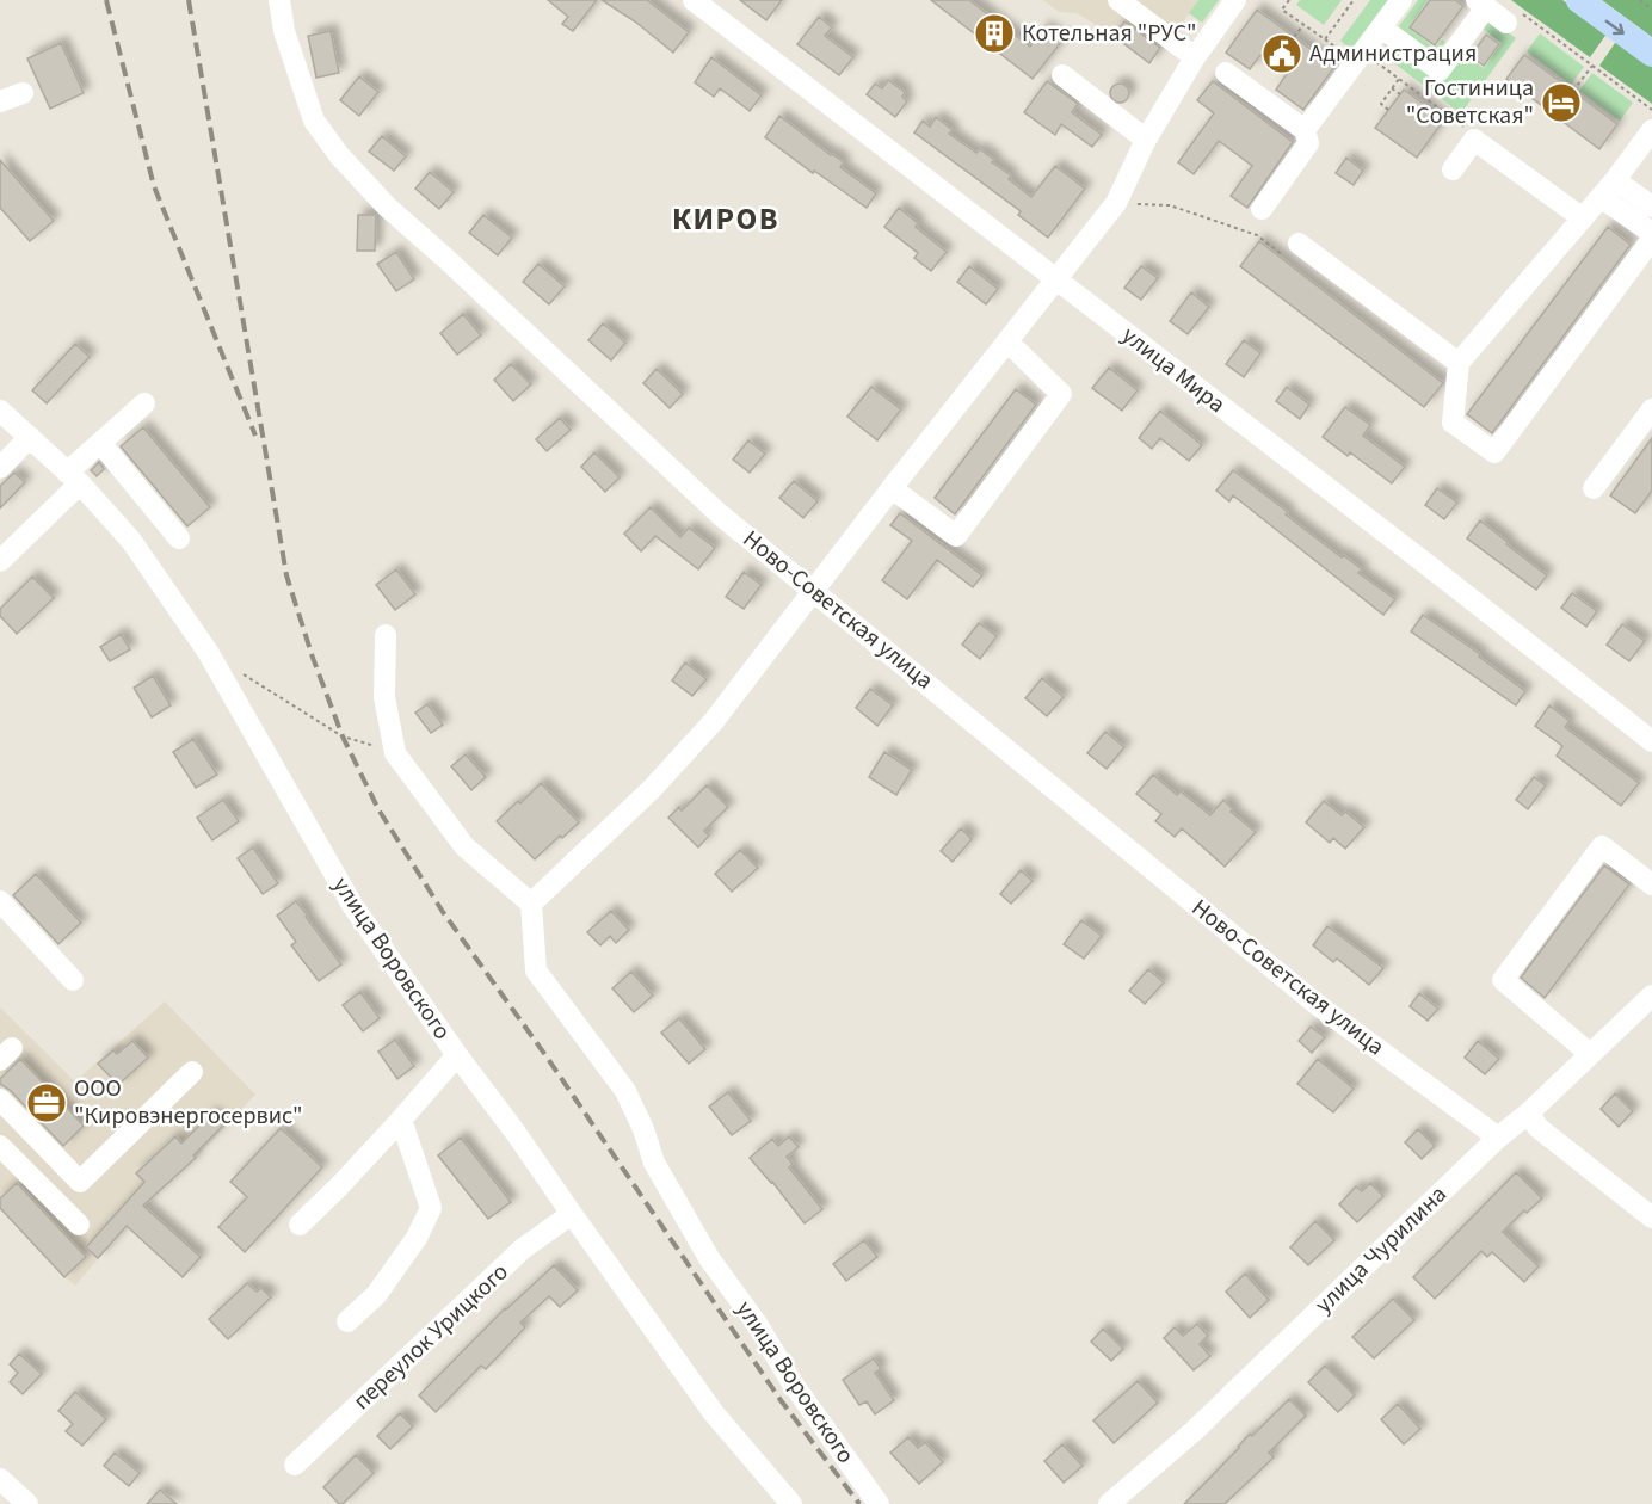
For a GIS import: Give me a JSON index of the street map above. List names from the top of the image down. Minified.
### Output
{"streets":{"street":["улица Мира","Ново-Советская улица","улица Воровского","улица Чурилина","переулок Урицкого"]},"crossings":[["Ново-Советская улица","улица Чурилина"],["улица Воровского","переулок Урицкого"]],"districts":["КИРОВ"],"places":{"building":["Котельная \"РУС\""],"public building":["Администрация"],"hotel":["Гостиница \"Советская\""],"office":["ООО \"Кировэнергосервис\""]}}
